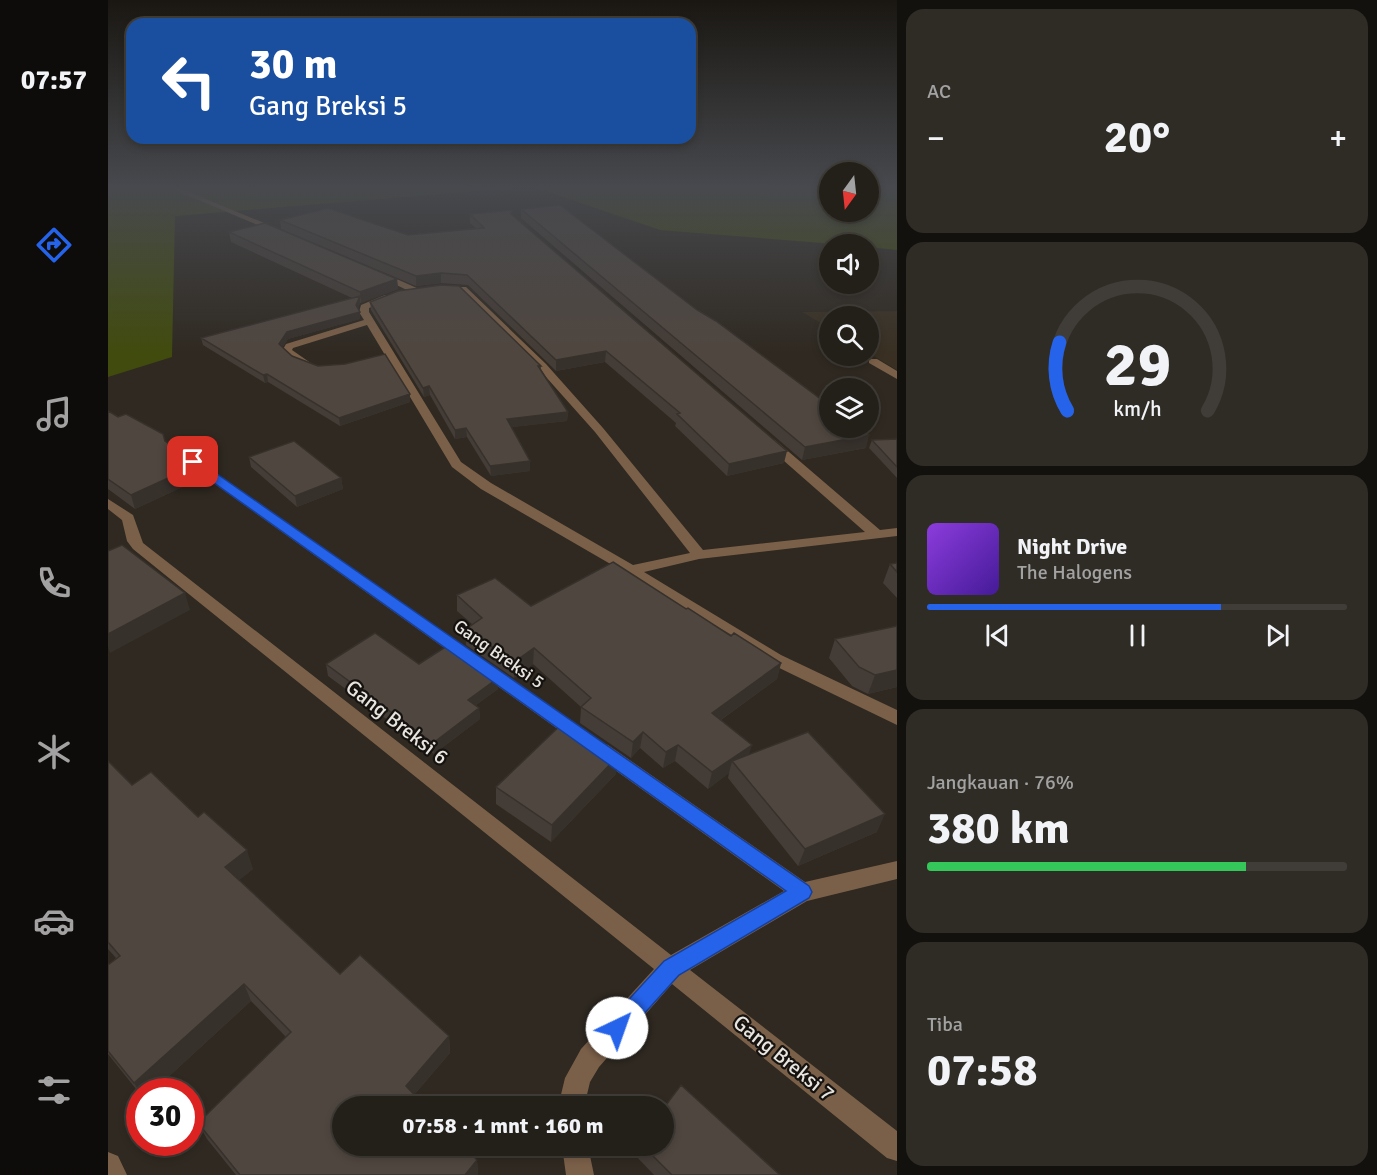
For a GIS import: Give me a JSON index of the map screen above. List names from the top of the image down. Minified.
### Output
{"streets":{"street":["Gang Breksi 5","Gang Breksi 6","Gang Breksi 7"]},"crossings":[["Gang Breksi 6","Gang Breksi 7"]],"north":"bottom","page":{"tabs":"07:57","tile":["AC",["Jangkauan · 76%","380 km"],["Tiba","07:58"]],"turn":["30 m","Gang Breksi 5"],"heat":["−","20°","+"],"song":["Night Drive","The Halogens"],"limit":"30","trip":"07:58 · 1 mnt · 160 m","gauge":["29","km/h"]}}
